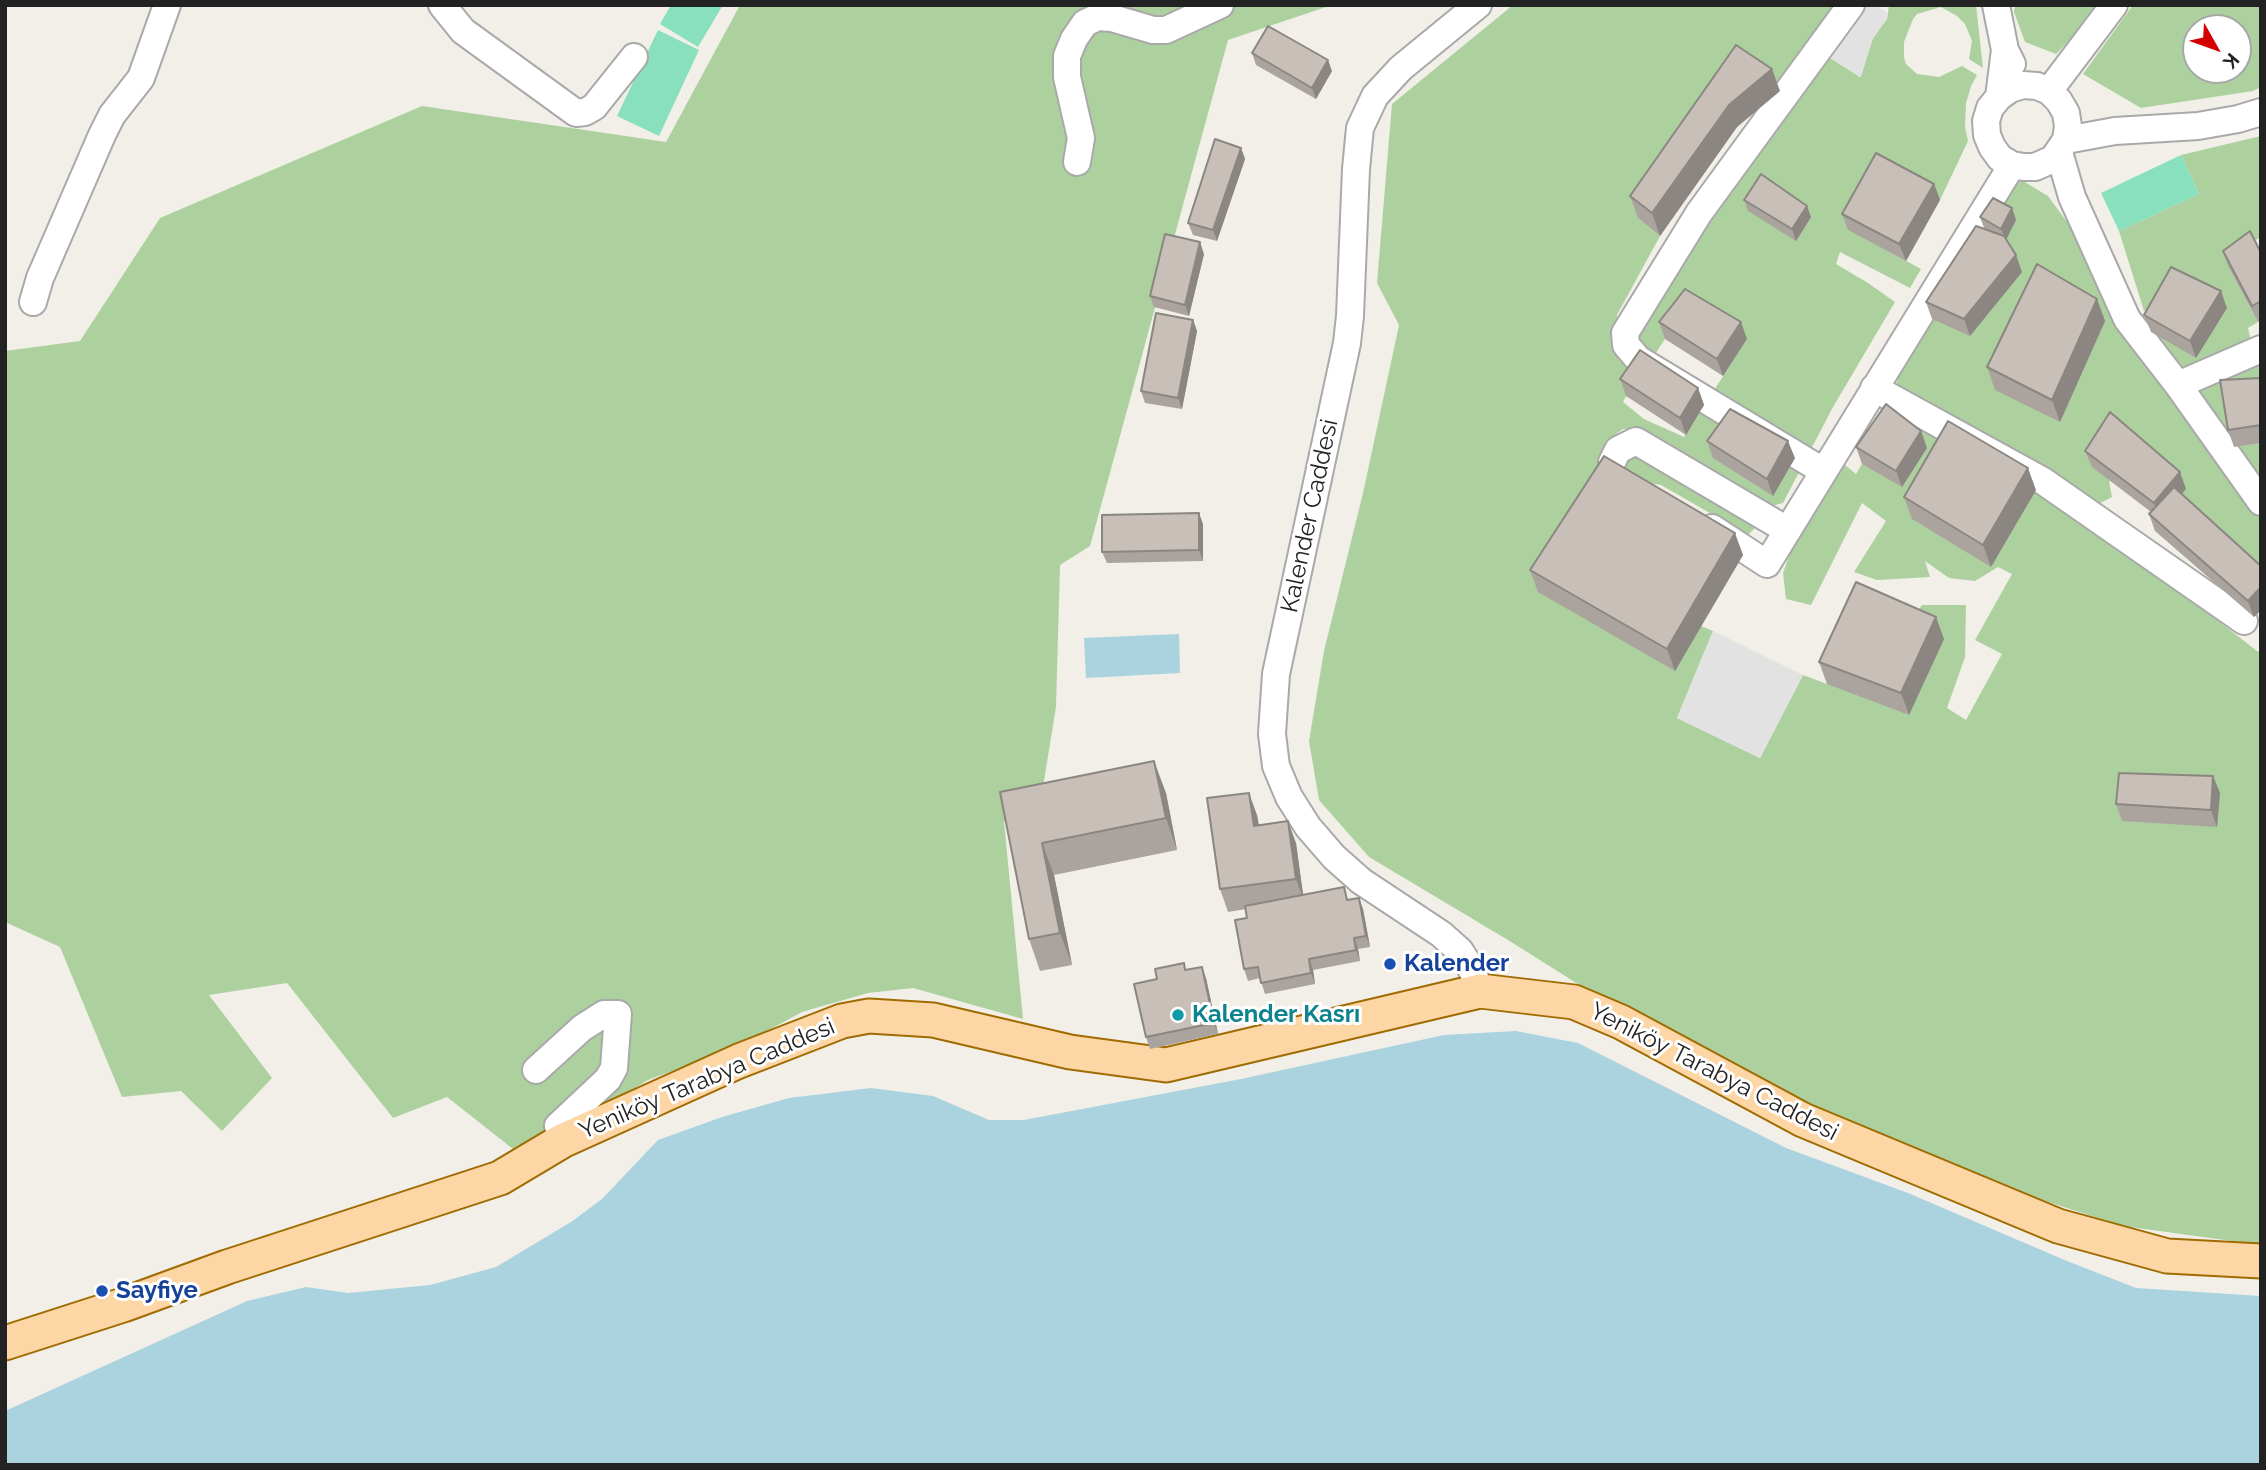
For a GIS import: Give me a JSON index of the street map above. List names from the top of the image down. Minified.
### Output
{"streets":{"main road":["Yeniköy Tarabya Caddesi"],"street":["Kalender Caddesi"]},"crossings":[["Kalender Caddesi","Yeniköy Tarabya Caddesi"]],"places":["Kalender","Kalender Kasrı","Sayfiye"],"north":"bottom right"}
